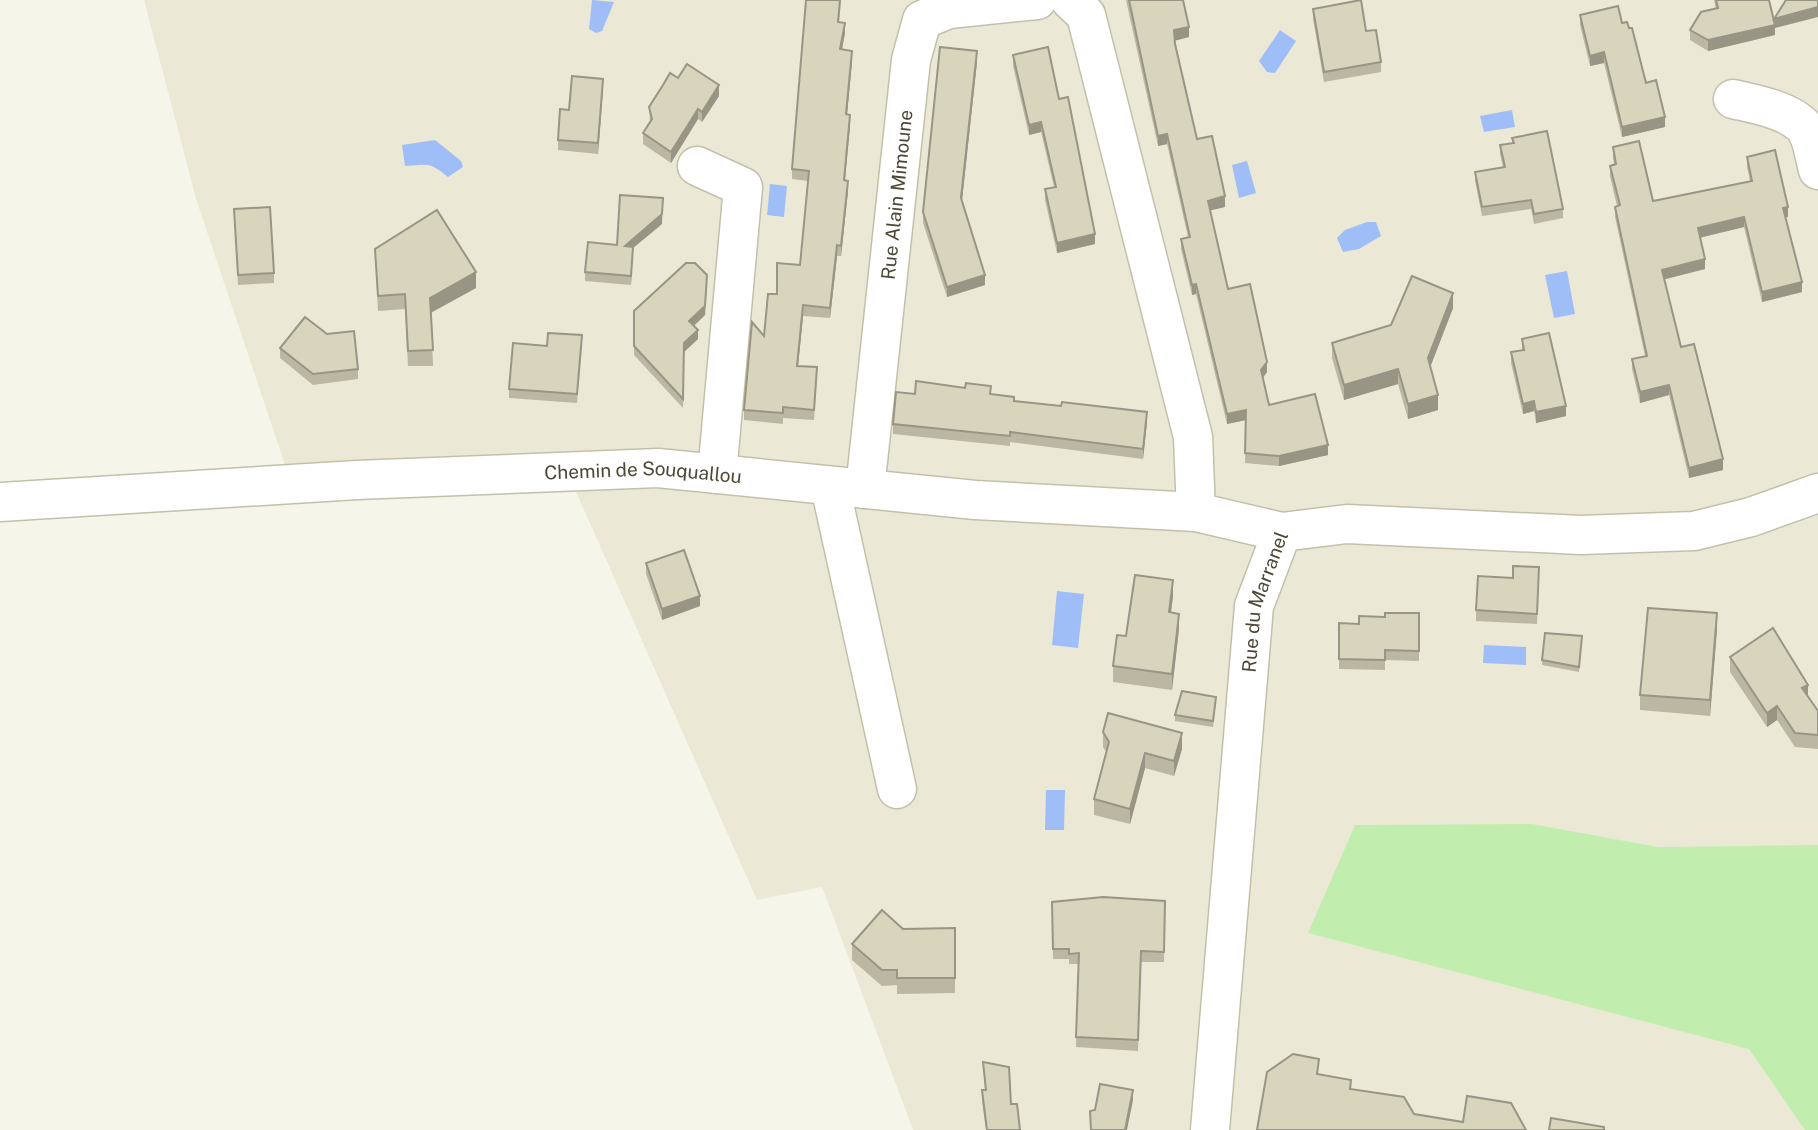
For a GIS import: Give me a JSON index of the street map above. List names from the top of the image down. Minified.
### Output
{"streets":{"street":["Rue Alain Mimoune","Chemin de Souquallou","Rue du Marranel"]},"crossings":[["Rue Alain Mimoune","Chemin de Souquallou"],["Chemin de Souquallou","Rue du Marranel"]]}
